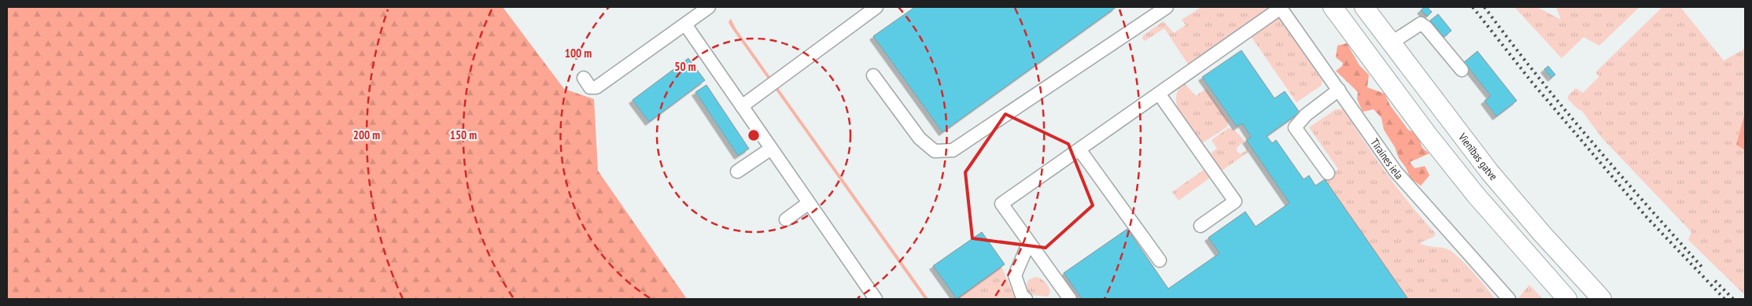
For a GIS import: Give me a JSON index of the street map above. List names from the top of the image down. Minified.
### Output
{"streets":{"highway":["Vienības gatve"],"street":["Tīraines iela"]},"rings":["100 m","50 m","150 m","200 m"]}
